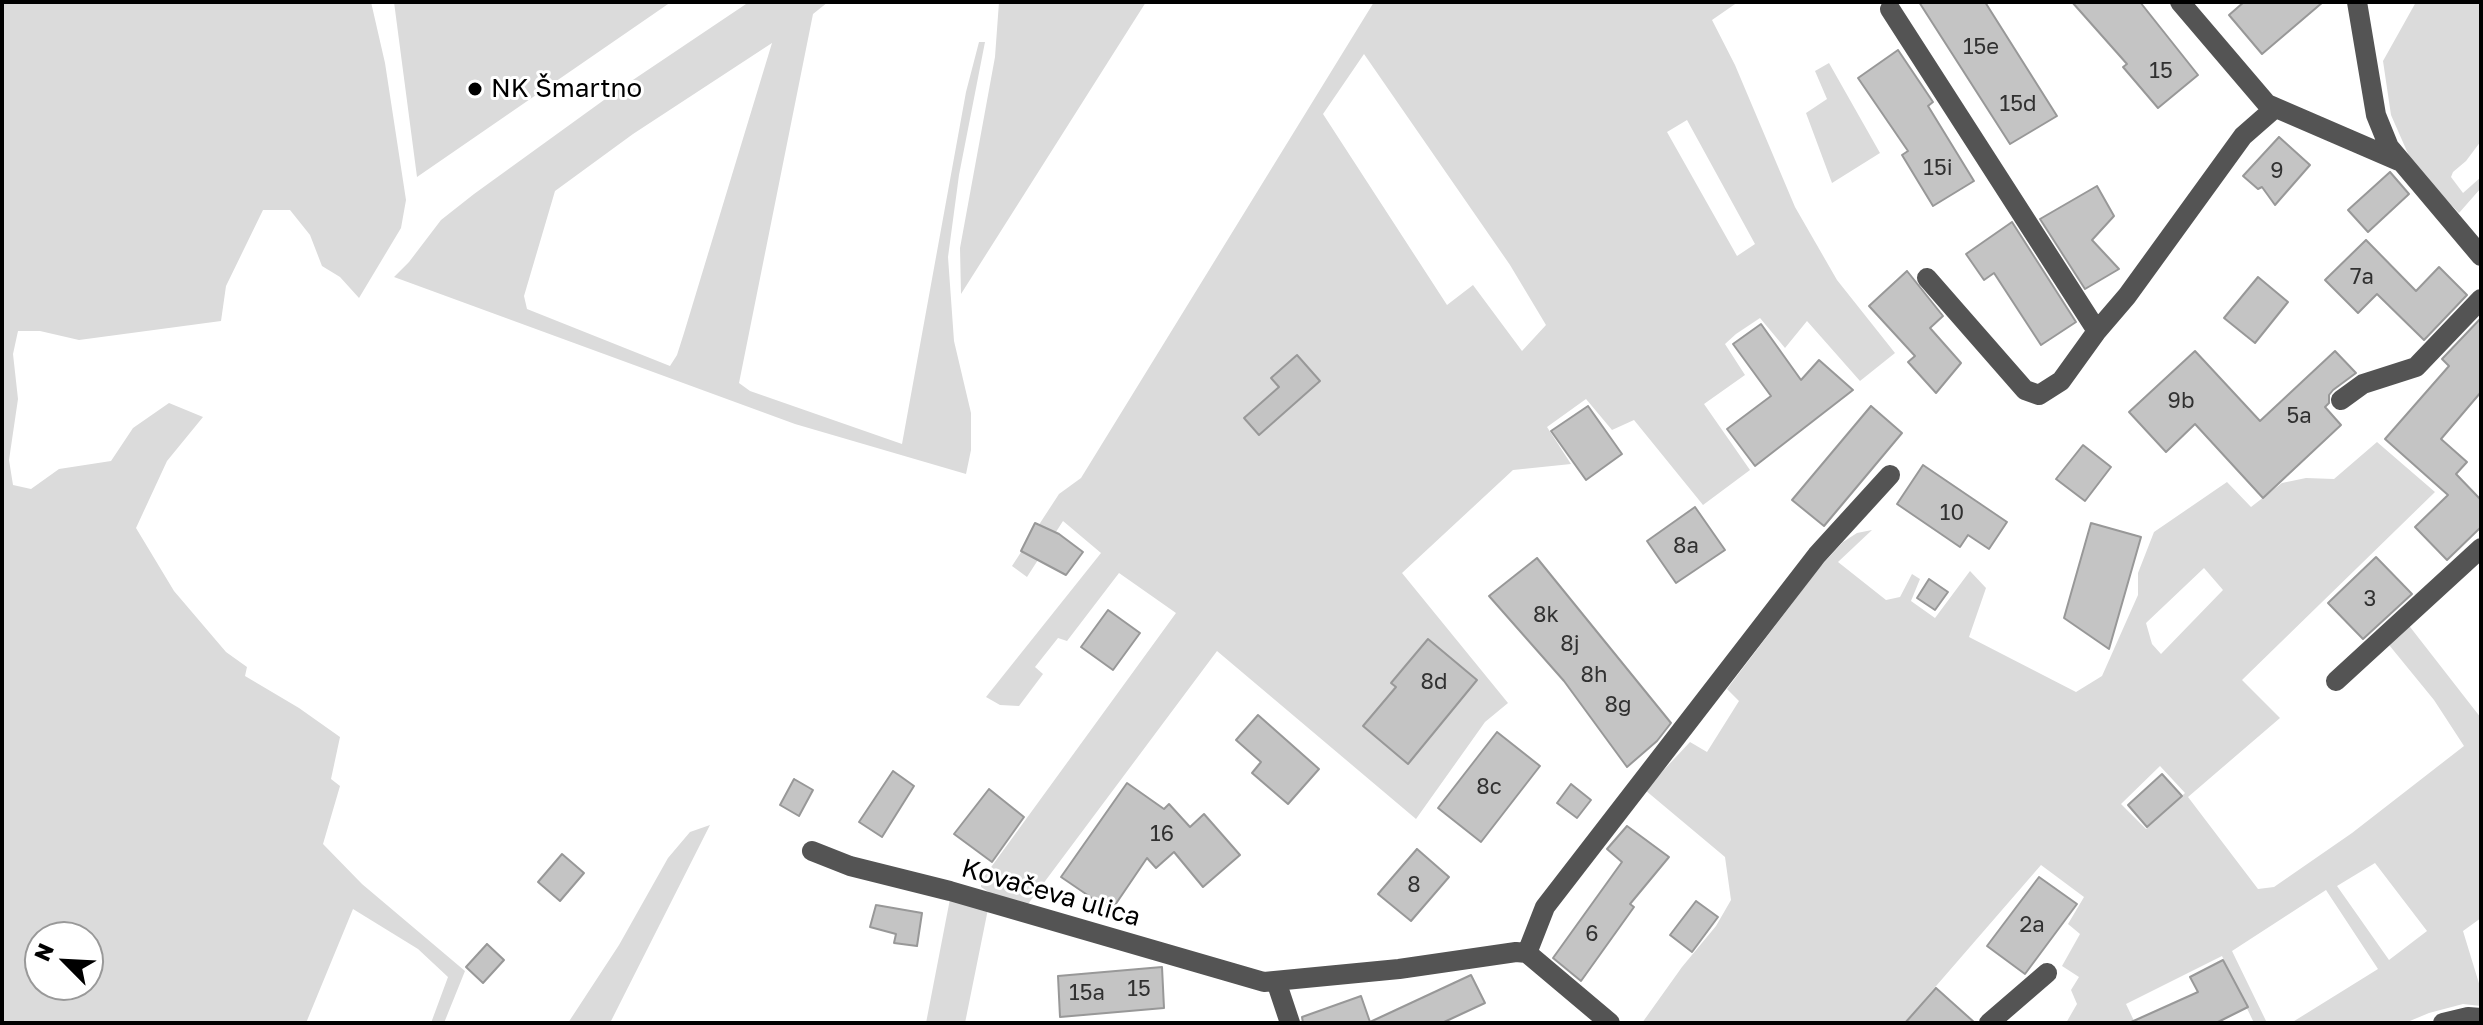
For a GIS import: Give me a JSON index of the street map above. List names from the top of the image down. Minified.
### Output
{"streets":{"street":["Kovačeva ulica"]},"places":["NK Šmartno"],"house_numbers":["15e","15","15d","15i","9","7a","9b","5a","10","8a","3","8k","8j","8h","8d","8g","8c","16","8","2a","6","15","15a"],"north":"top left"}
